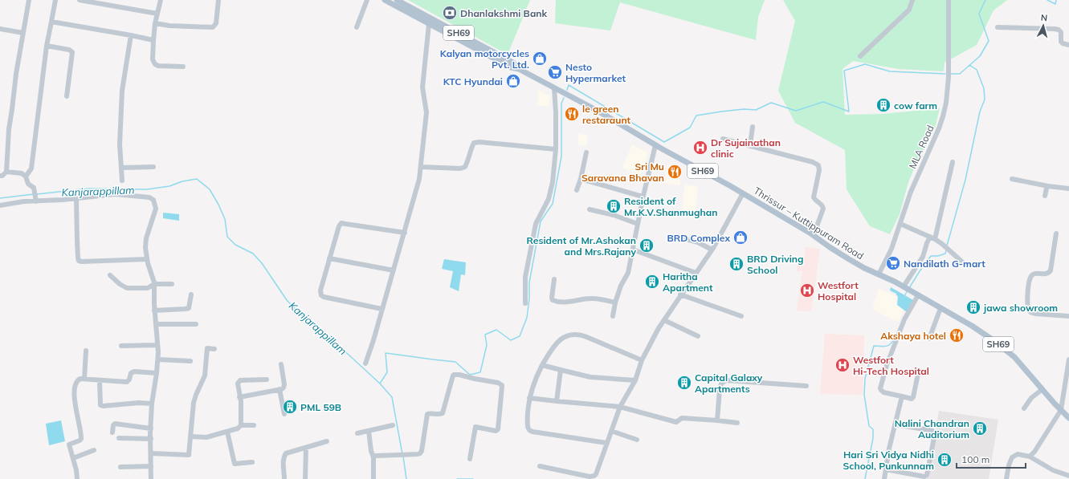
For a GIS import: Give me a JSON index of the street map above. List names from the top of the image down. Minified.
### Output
{"streets":{"main road":["SH69","Thrissur – Kuttippuram Road"],"street":["MLA Road"]},"crossings":[["MLA Road","Thrissur – Kuttippuram Road"]],"water":["Kanjarappillam"],"places":{"bank":["Dhanlakshmi Bank"],"shop":["Kalyan motorcycles Pvt. Ltd.","KTC Hyundai","BRD Complex"],"supermarket":["Nesto Hypermarket","Nandilath G-mart"],"building":["cow farm","Resident of Mr.K.V.Shanmughan","Resident of Mr.Ashokan and Mrs.Rajany","BRD Driving School","Haritha Apartment","jawa showroom","Capital Galaxy Apartments","PML 59B","Nalini Chandran Auditorium","Hari Sri Vidya Nidhi School, Punkunnam"],"restaurant":["le green restaraunt","Sri Mu Saravana Bhavan","Akshaya hotel"],"hospital":["Dr Sujainathan clinic","Westfort Hospital","Westfort Hi-Tech Hospital"]},"scale_bar":"100 m","north":"top"}
